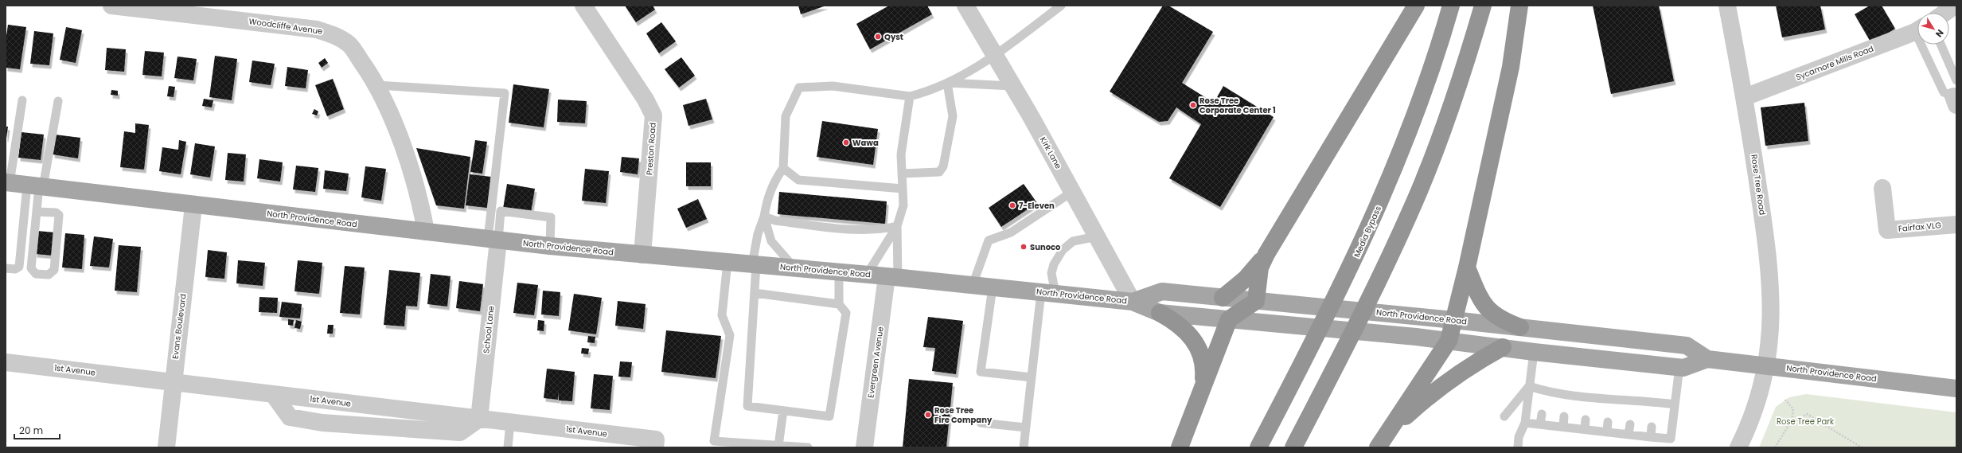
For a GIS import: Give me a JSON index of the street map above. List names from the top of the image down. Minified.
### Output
{"streets":{"highway":["Media Bypass"],"main road":["North Providence Road"],"street":["Woodcliffe Avenue","Sycamore Mills Road","Preston Road","Kirk Lane","Rose Tree Road","Fairfax VLG","Evans Boulevard","School Lane","Evergreen Avenue","1st Avenue"]},"crossings":[["Woodcliffe Avenue","North Providence Road"],["Sycamore Mills Road","Rose Tree Road"],["Preston Road","North Providence Road"],["Kirk Lane","North Providence Road"],["Rose Tree Road","North Providence Road"],["North Providence Road","Evans Boulevard"],["North Providence Road","School Lane"],["North Providence Road","Evergreen Avenue"],["Evans Boulevard","1st Avenue"],["School Lane","1st Avenue"]],"parks":["Rose Tree Park"],"places":["Qyst","Rose Tree Corporate Center 1","Wawa","7-Eleven","Sunoco","Rose Tree Fire Company"],"scale_bar":"20 m","north":"bottom right"}
